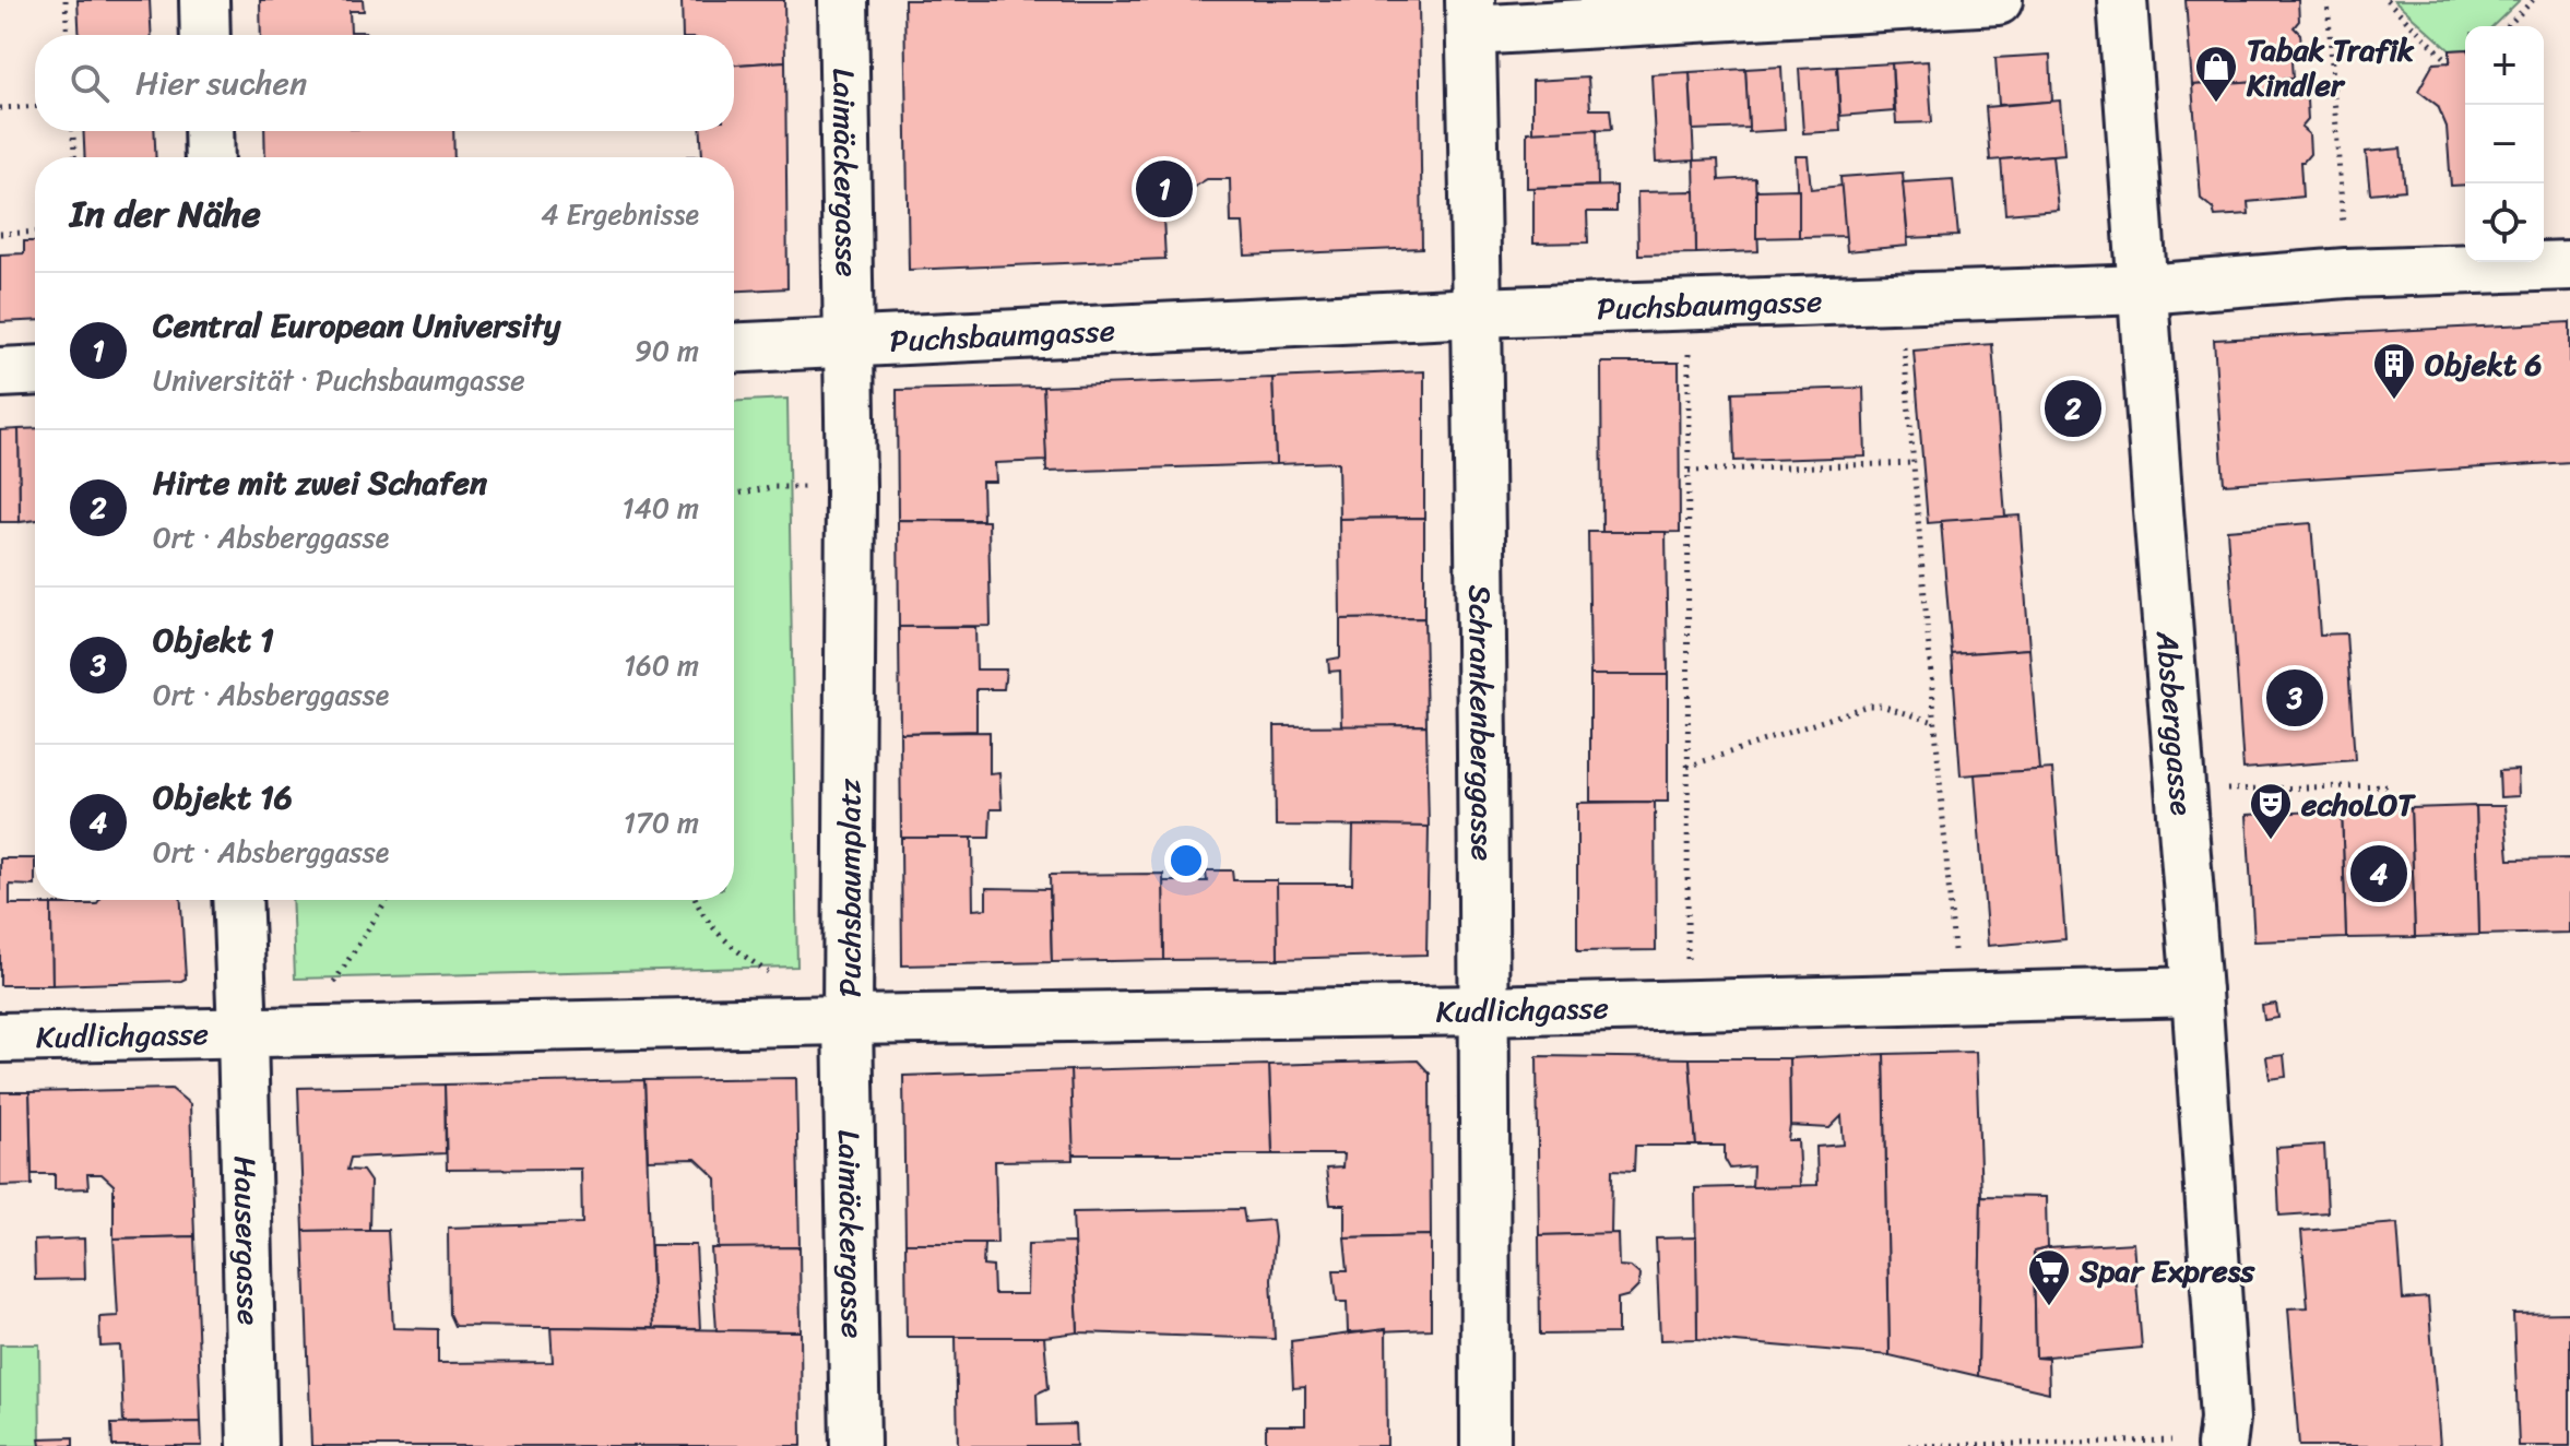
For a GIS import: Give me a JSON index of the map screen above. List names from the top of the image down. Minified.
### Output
{"streets":{"street":["Laimäckergasse","Puchsbaumgasse","Schrankenberggasse","Absberggasse","Puchsbaumplatz","Kudlichgasse","Hausergasse"]},"crossings":[["Laimäckergasse","Puchsbaumgasse"],["Laimäckergasse","Puchsbaumplatz"],["Laimäckergasse","Kudlichgasse"],["Puchsbaumgasse","Schrankenberggasse"],["Puchsbaumgasse","Absberggasse"],["Puchsbaumgasse","Puchsbaumplatz"],["Schrankenberggasse","Kudlichgasse"],["Absberggasse","Kudlichgasse"],["Puchsbaumplatz","Kudlichgasse"],["Puchsbaumplatz","Hausergasse"],["Kudlichgasse","Hausergasse"]],"places":{"shop":["Tabak Trafik Kindler"],"building":["Objekt 6"],"theatre":["echoLOT"],"supermarket":["Spar Express"]},"page":{"map_buttons":["+","−"],"search":"Hier suchen","pins":["1","2","3","4"],"heading":["In der Nähe","4 Ergebnisse"],"list":[{"mark":"1","name":"Central European University","note":"Universität · Puchsbaumgasse","value":"90 m"},{"mark":"2","name":"Hirte mit zwei Schafen","note":"Ort · Absberggasse","value":"140 m"},{"mark":"3","name":"Objekt 1","note":"Ort · Absberggasse","value":"160 m"},{"mark":"4","name":"Objekt 16","note":"Ort · Absberggasse","value":"170 m"}]}}
